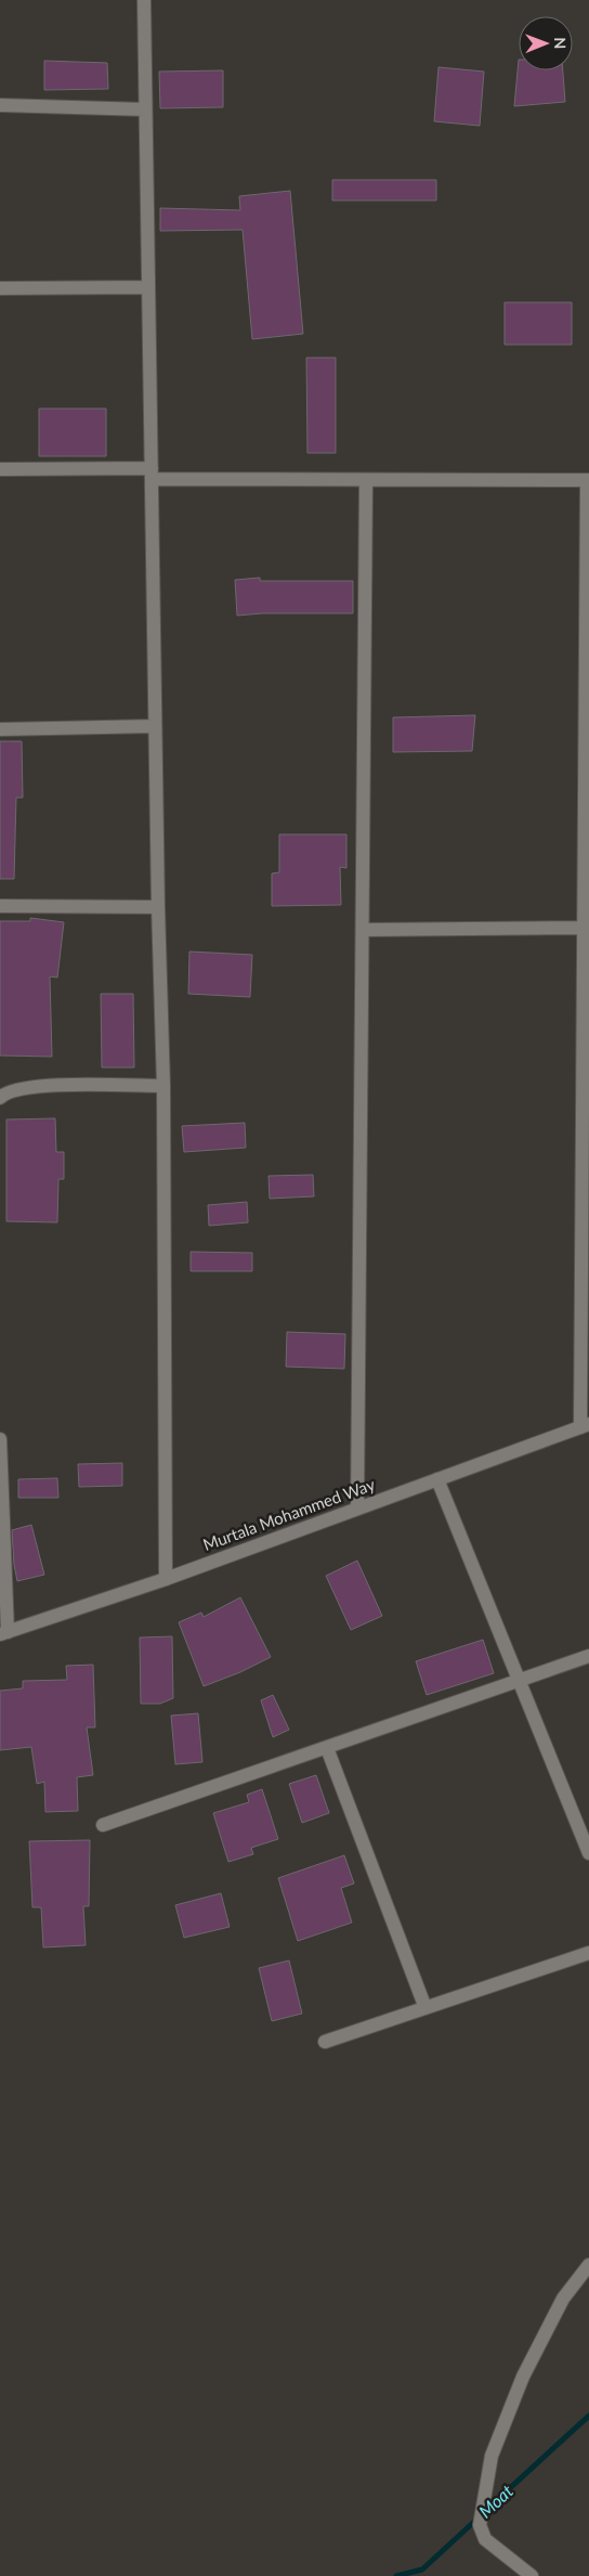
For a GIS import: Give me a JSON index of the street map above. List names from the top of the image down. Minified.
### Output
{"streets":{"street":["Murtala Mohammed Way"]},"water":["Moat"],"north":"right"}
